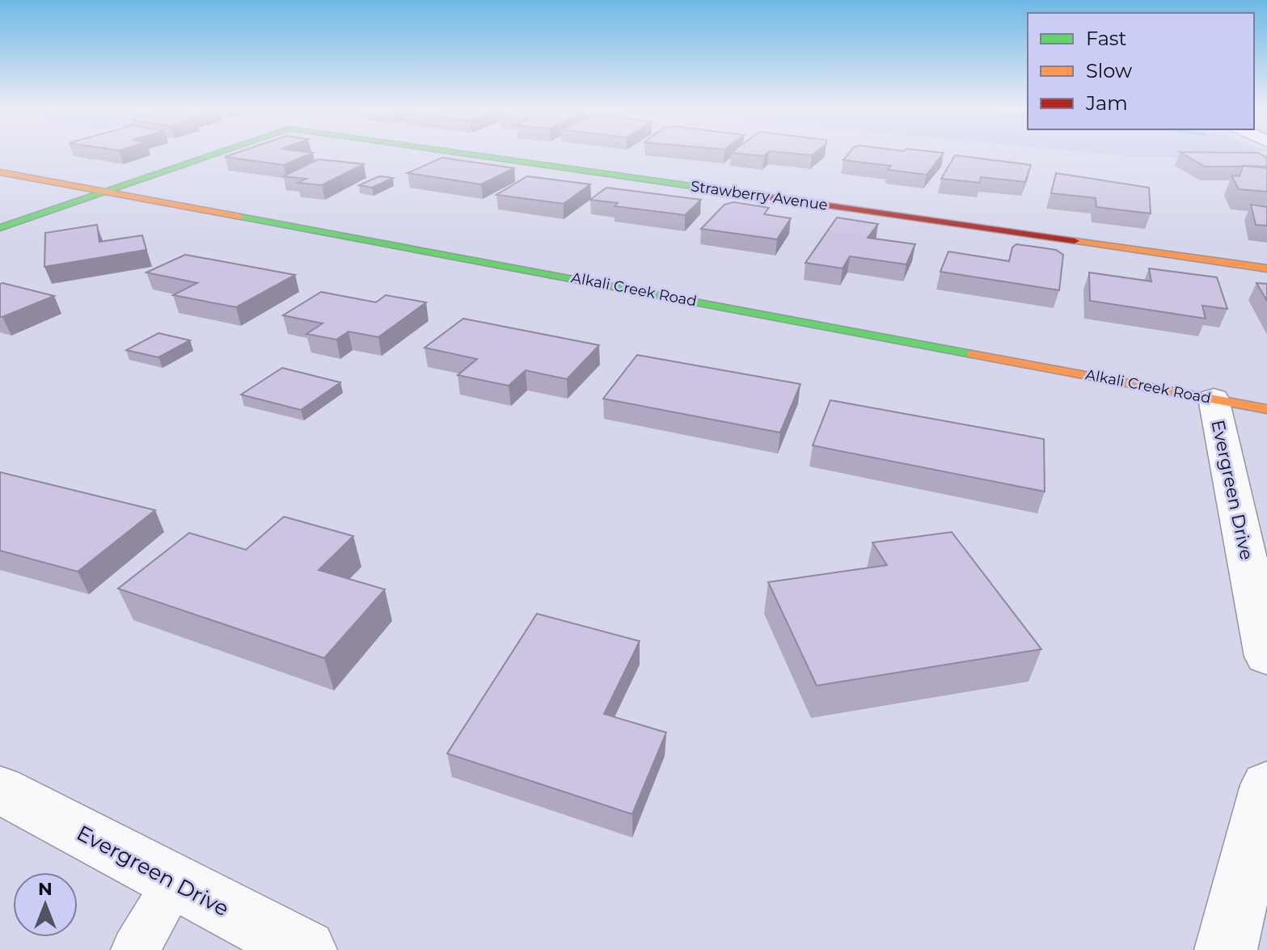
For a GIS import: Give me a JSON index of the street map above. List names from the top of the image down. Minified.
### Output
{"streets":{"street":["Strawberry Avenue","Alkali Creek Road","Evergreen Drive"]},"crossings":[["Strawberry Avenue","Alkali Creek Road"],["Alkali Creek Road","Evergreen Drive"]],"legend":["Fast","Slow","Jam"],"north":"top"}
